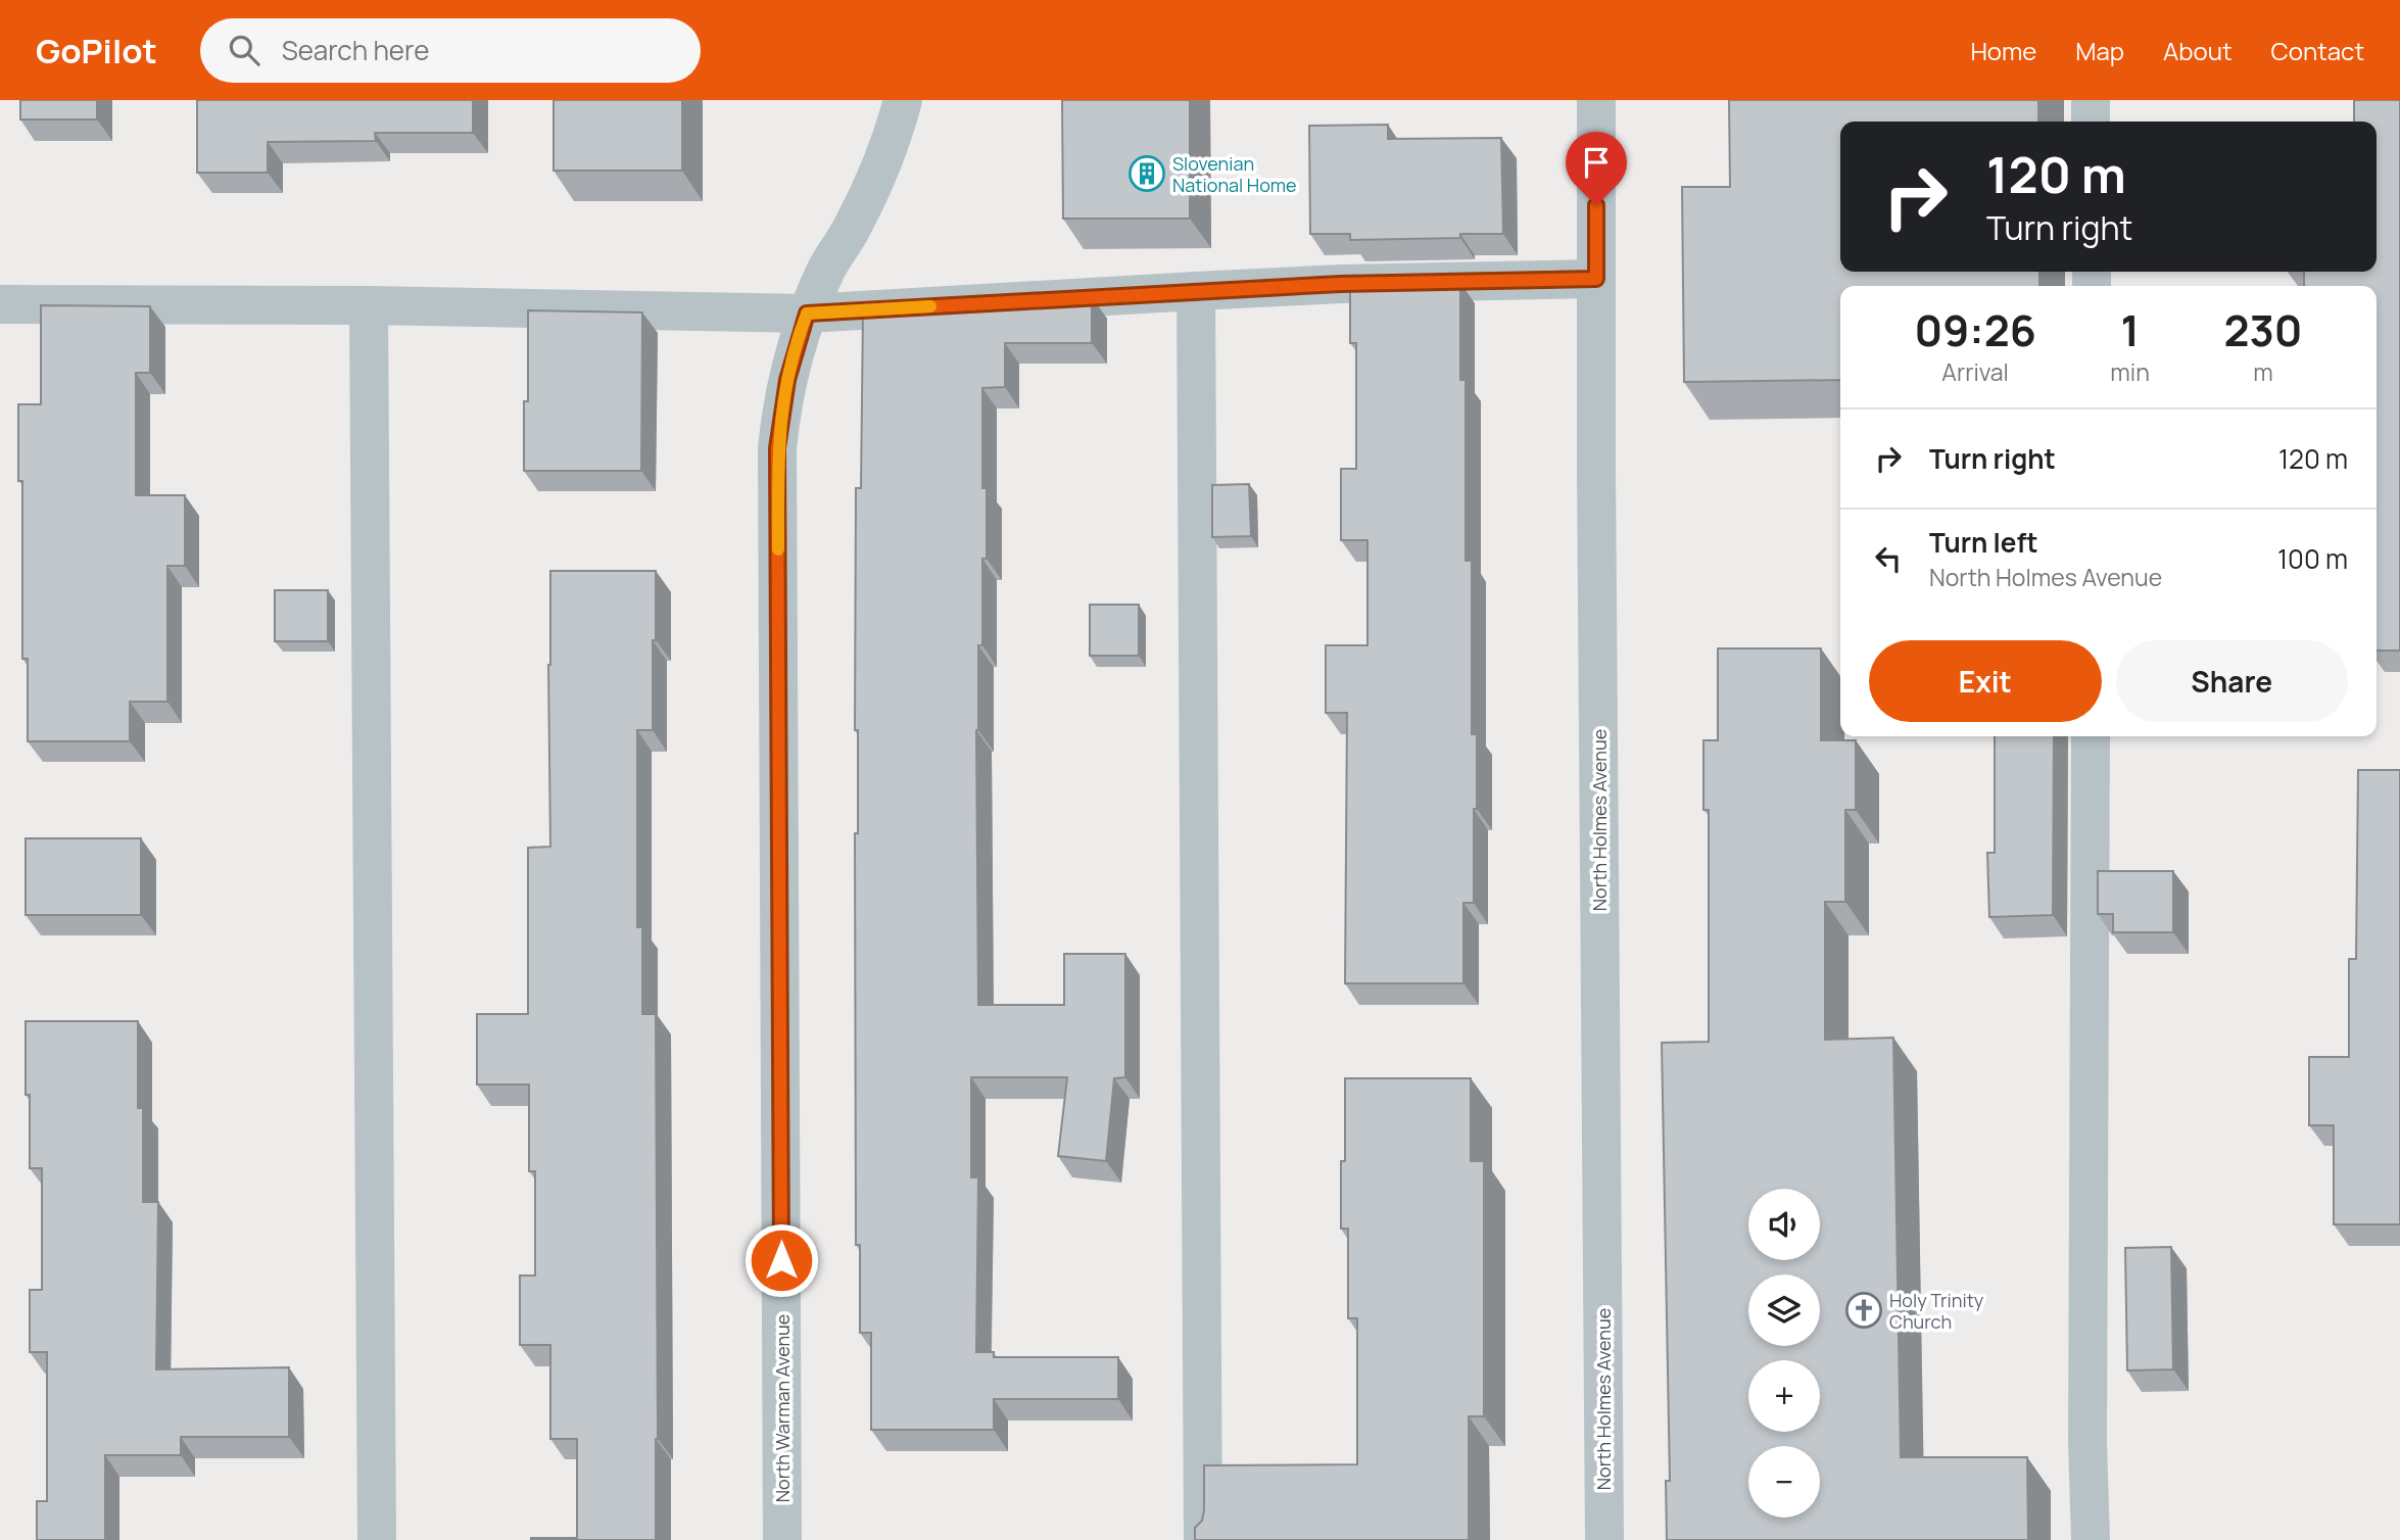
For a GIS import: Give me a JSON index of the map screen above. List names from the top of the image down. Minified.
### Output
{"streets":{"street":["North Holmes Avenue","North Warman Avenue"]},"places":{"building":["Slovenian National Home"],"church":["Holy Trinity Church"]},"page":{"header":"GoPilot","search":"Search here","nav":["Home","Map","About","Contact"],"turn":["120 m","Turn right"],"eta":["09:26","Arrival","1","min","230","m"],"list":[{"name":"Turn right","value":"120 m"},{"name":"Turn left","note":"North Holmes Avenue","value":"100 m"}],"buttons":["Exit","Share"],"map_buttons":["+","−"]}}
